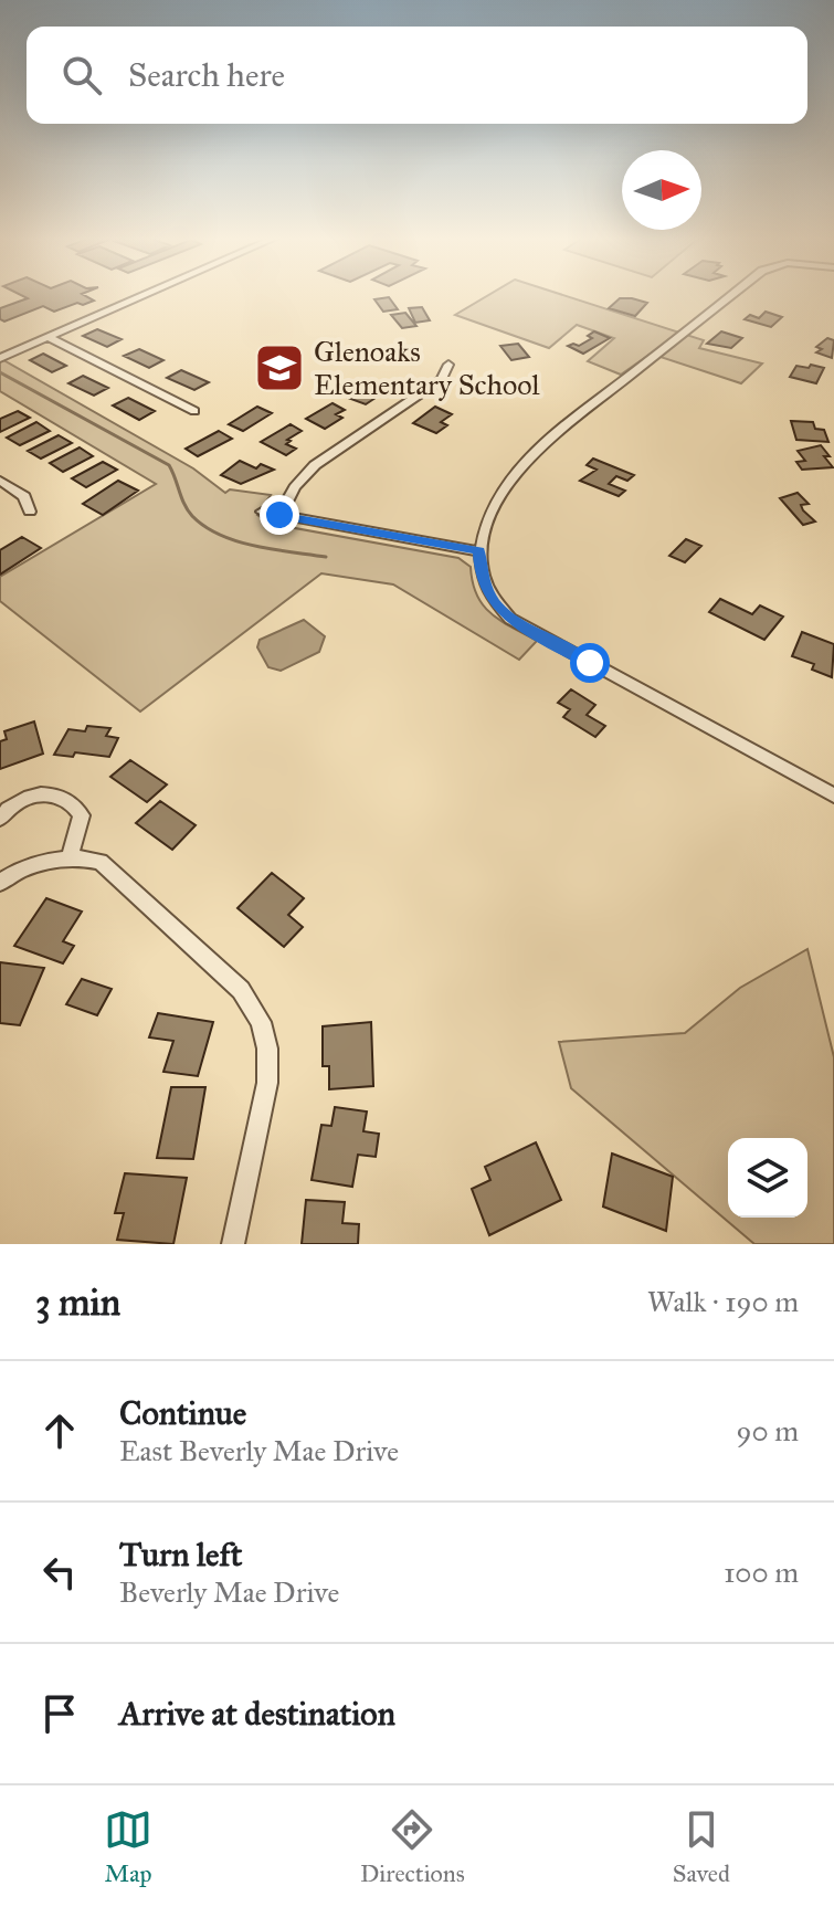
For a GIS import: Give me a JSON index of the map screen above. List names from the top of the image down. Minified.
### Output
{"places":{"school or university":["Glenoaks Elementary School"]},"north":"right","page":{"search":"Search here","heading":["3 min","Walk · 190 m"],"list":[["Continue","East Beverly Mae Drive","90 m"],["Turn left","Beverly Mae Drive","100 m"],"Arrive at destination"],"nav":["Map","Directions","Saved"]}}
